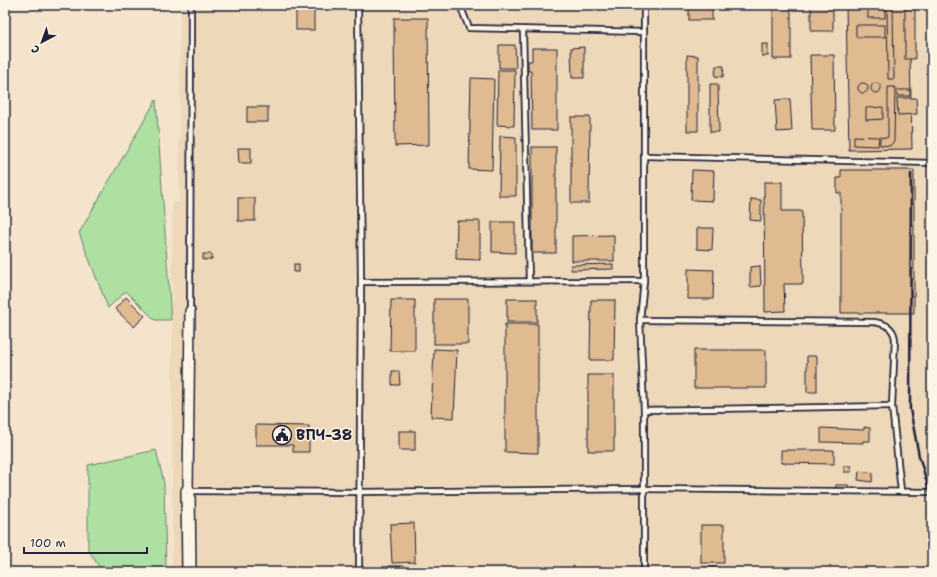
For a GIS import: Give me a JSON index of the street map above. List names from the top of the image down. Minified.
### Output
{"places":{"public building":["ВПЧ-38"]},"scale_bar":"100 m","north":"bottom left"}
